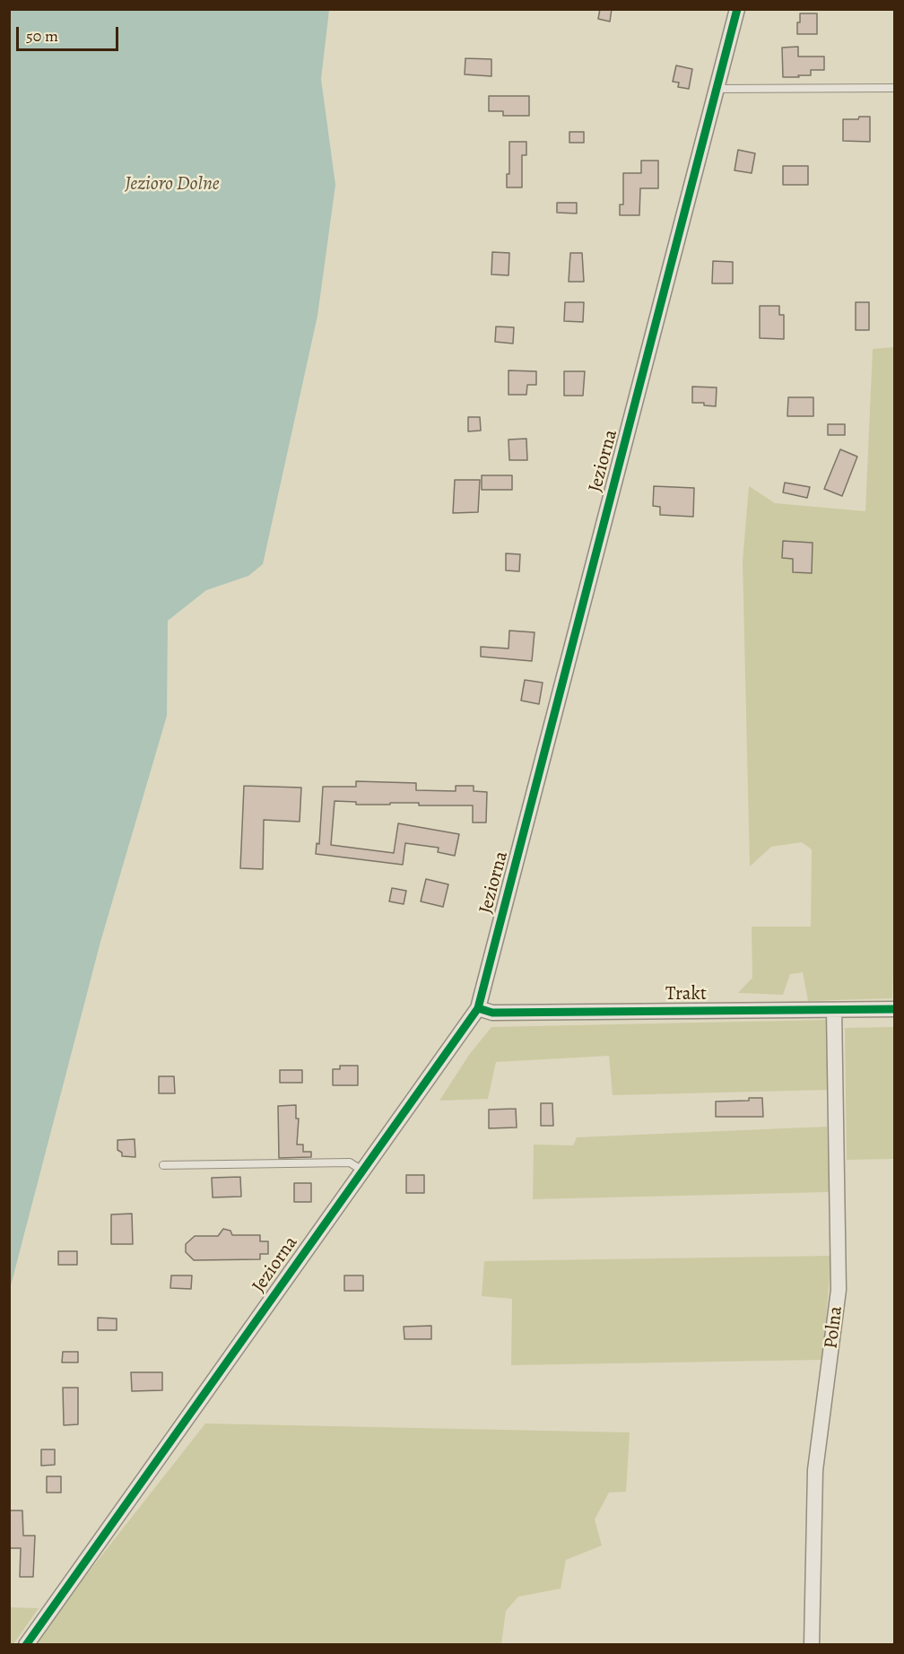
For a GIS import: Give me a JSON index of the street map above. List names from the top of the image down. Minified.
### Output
{"streets":{"street":["Jeziorna","Trakt","Polna"]},"crossings":[["Jeziorna","Trakt"],["Trakt","Polna"]],"water":["Jezioro Dolne"],"scale_bar":"50 m"}
